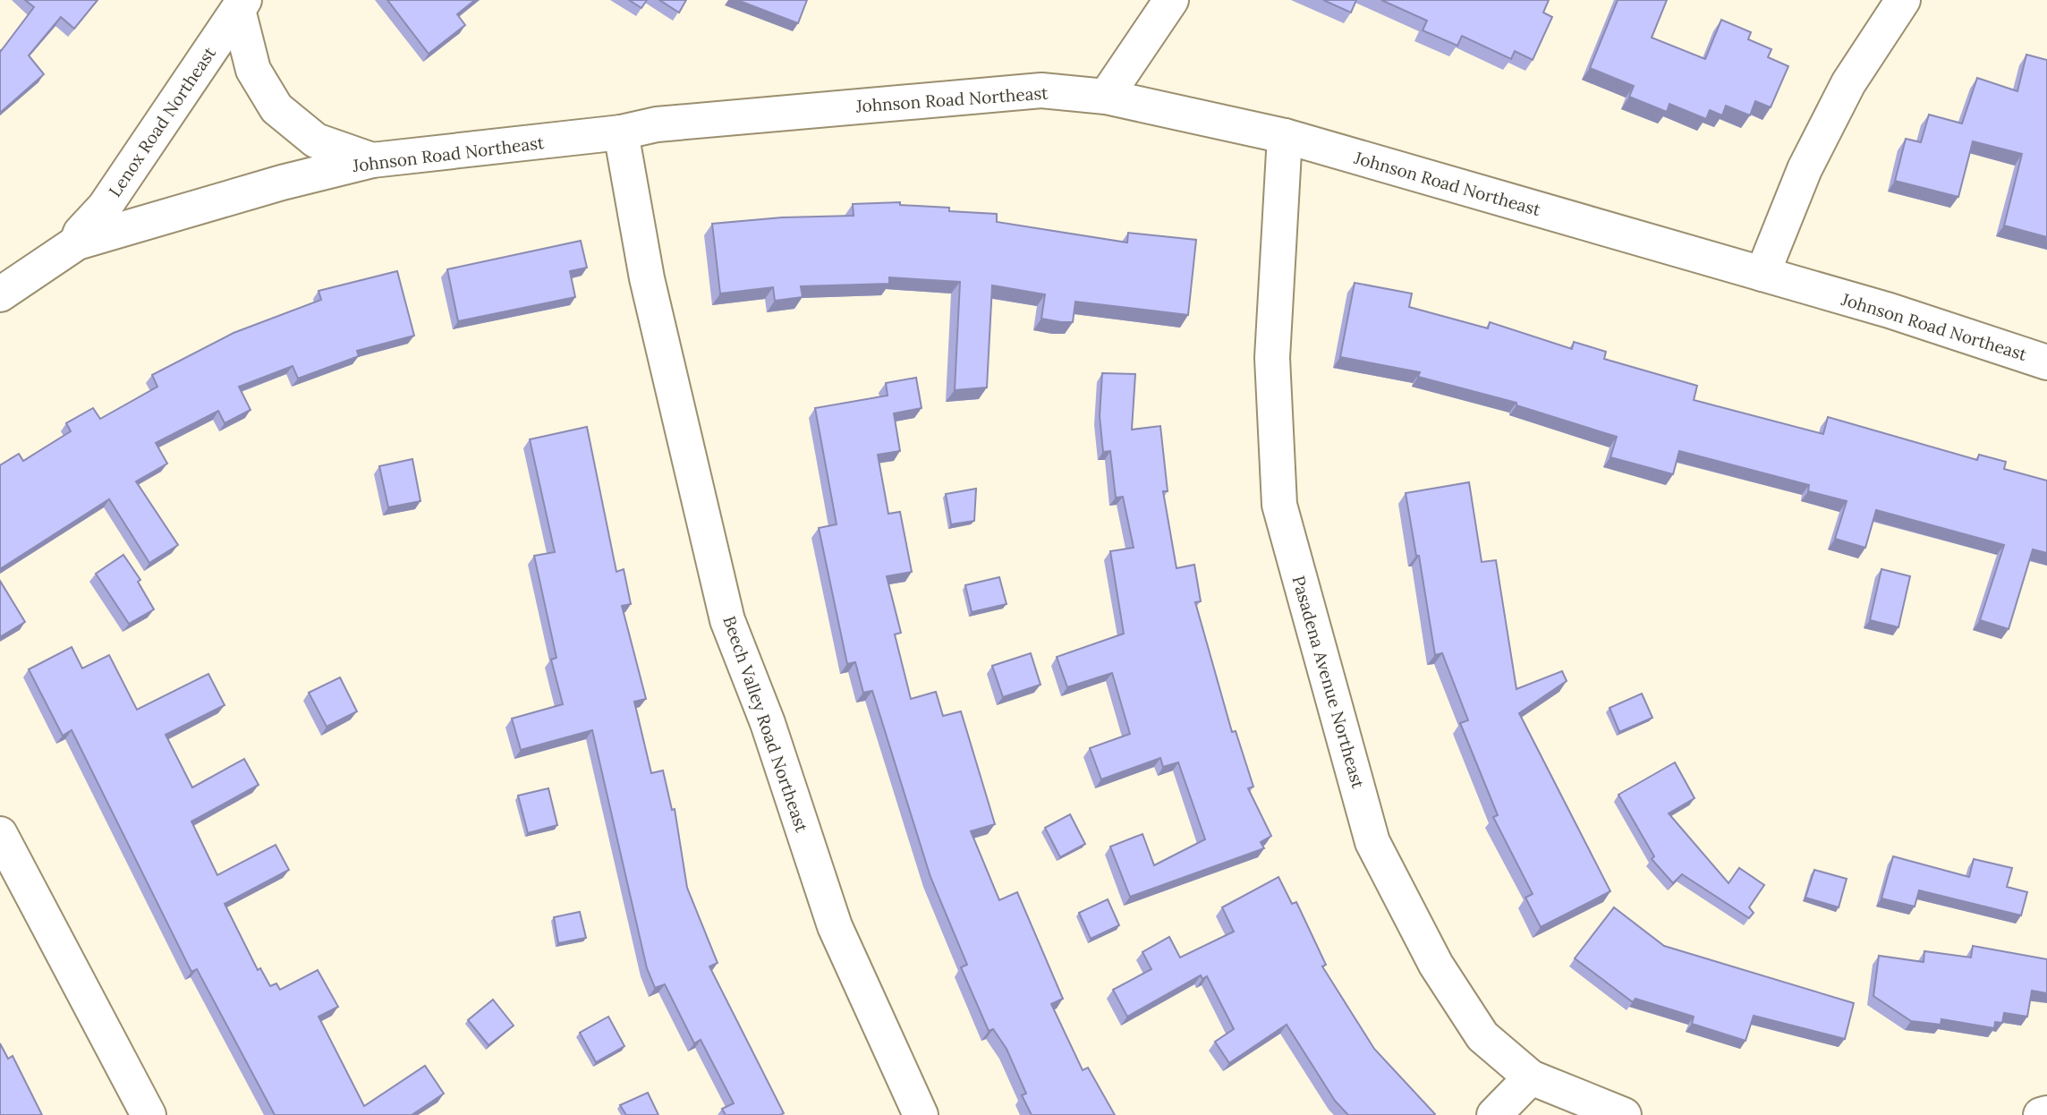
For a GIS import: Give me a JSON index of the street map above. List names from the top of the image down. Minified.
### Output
{"streets":{"street":["Johnson Road Northeast","Lenox Road Northeast","Pasadena Avenue Northeast","Beech Valley Road Northeast"]},"crossings":[["Johnson Road Northeast","Lenox Road Northeast"],["Johnson Road Northeast","Pasadena Avenue Northeast"],["Johnson Road Northeast","Beech Valley Road Northeast"]]}
